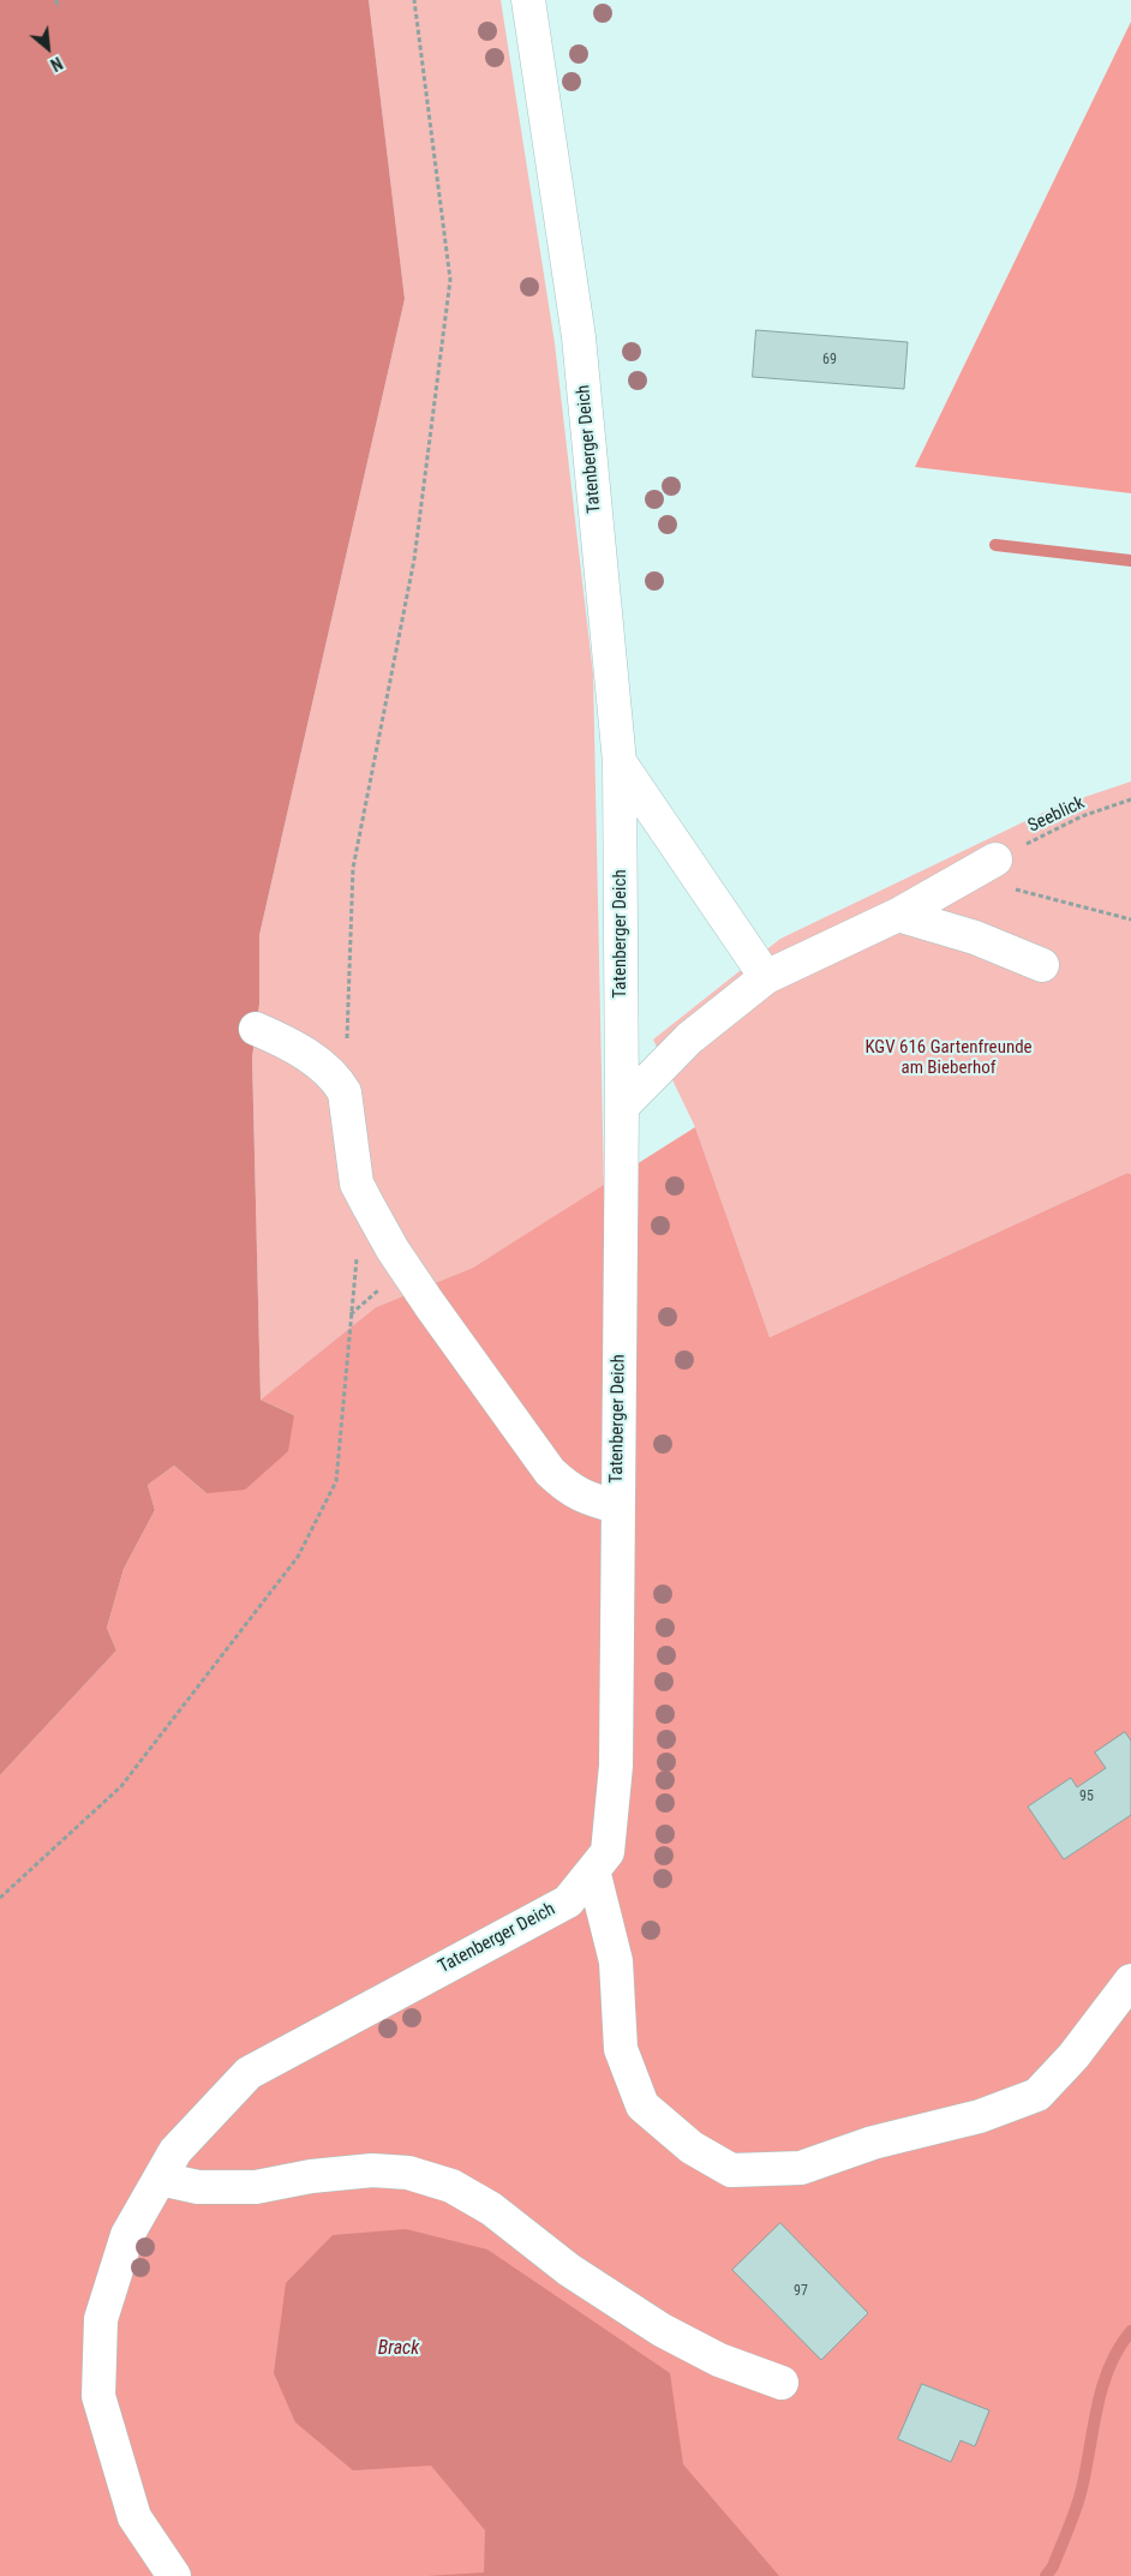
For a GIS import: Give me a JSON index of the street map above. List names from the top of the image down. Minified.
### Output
{"streets":{"street":["Tatenberger Deich"],"path":["Seeblick"]},"water":["Brack"],"parks":["KGV 616 Gartenfreunde am Bieberhof"],"house_numbers":["69","95","97"],"north":"bottom right"}
